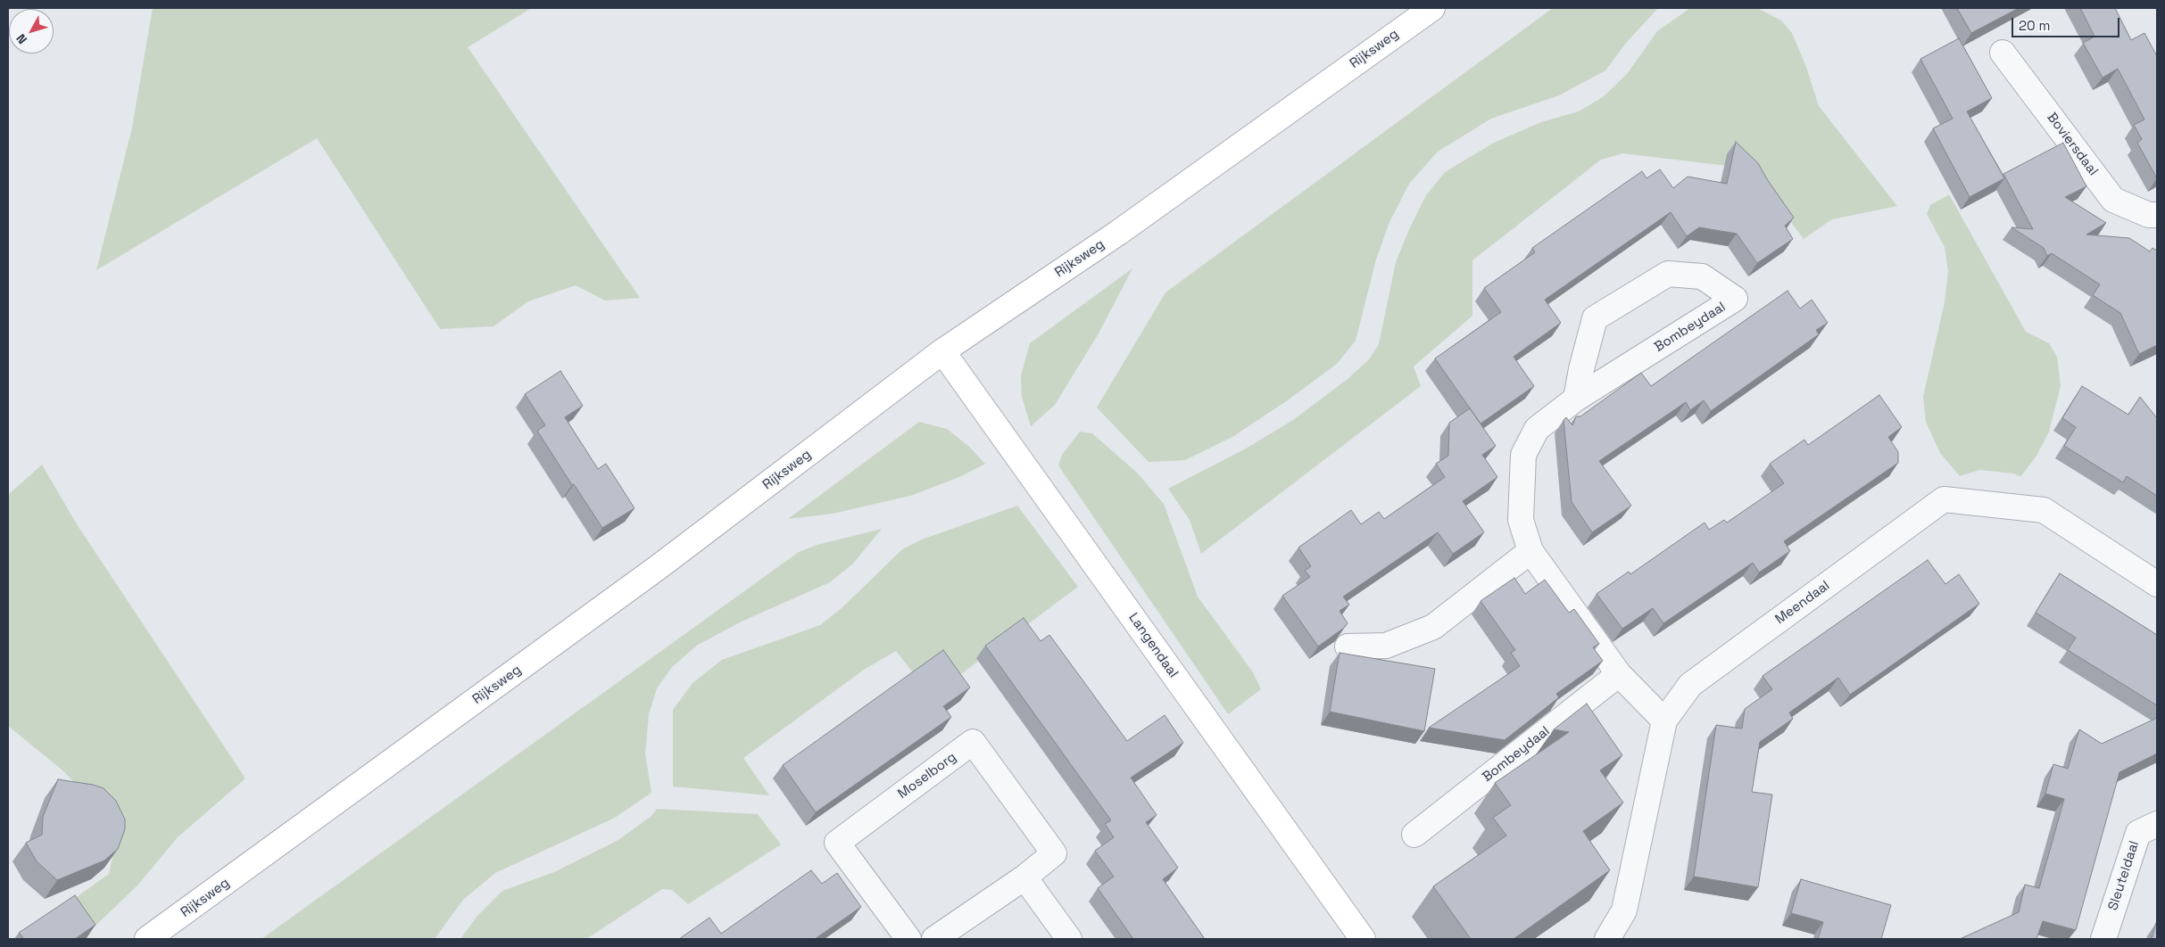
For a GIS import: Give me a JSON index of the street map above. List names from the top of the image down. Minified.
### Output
{"streets":{"main road":["Rijksweg","Langendaal"],"street":["Boviersdaal","Bombeydaal","Meendaal","Moselborg","Sleuteldaal"]},"crossings":[["Rijksweg","Langendaal"],["Bombeydaal","Meendaal"]],"scale_bar":"20 m","north":"bottom left"}
